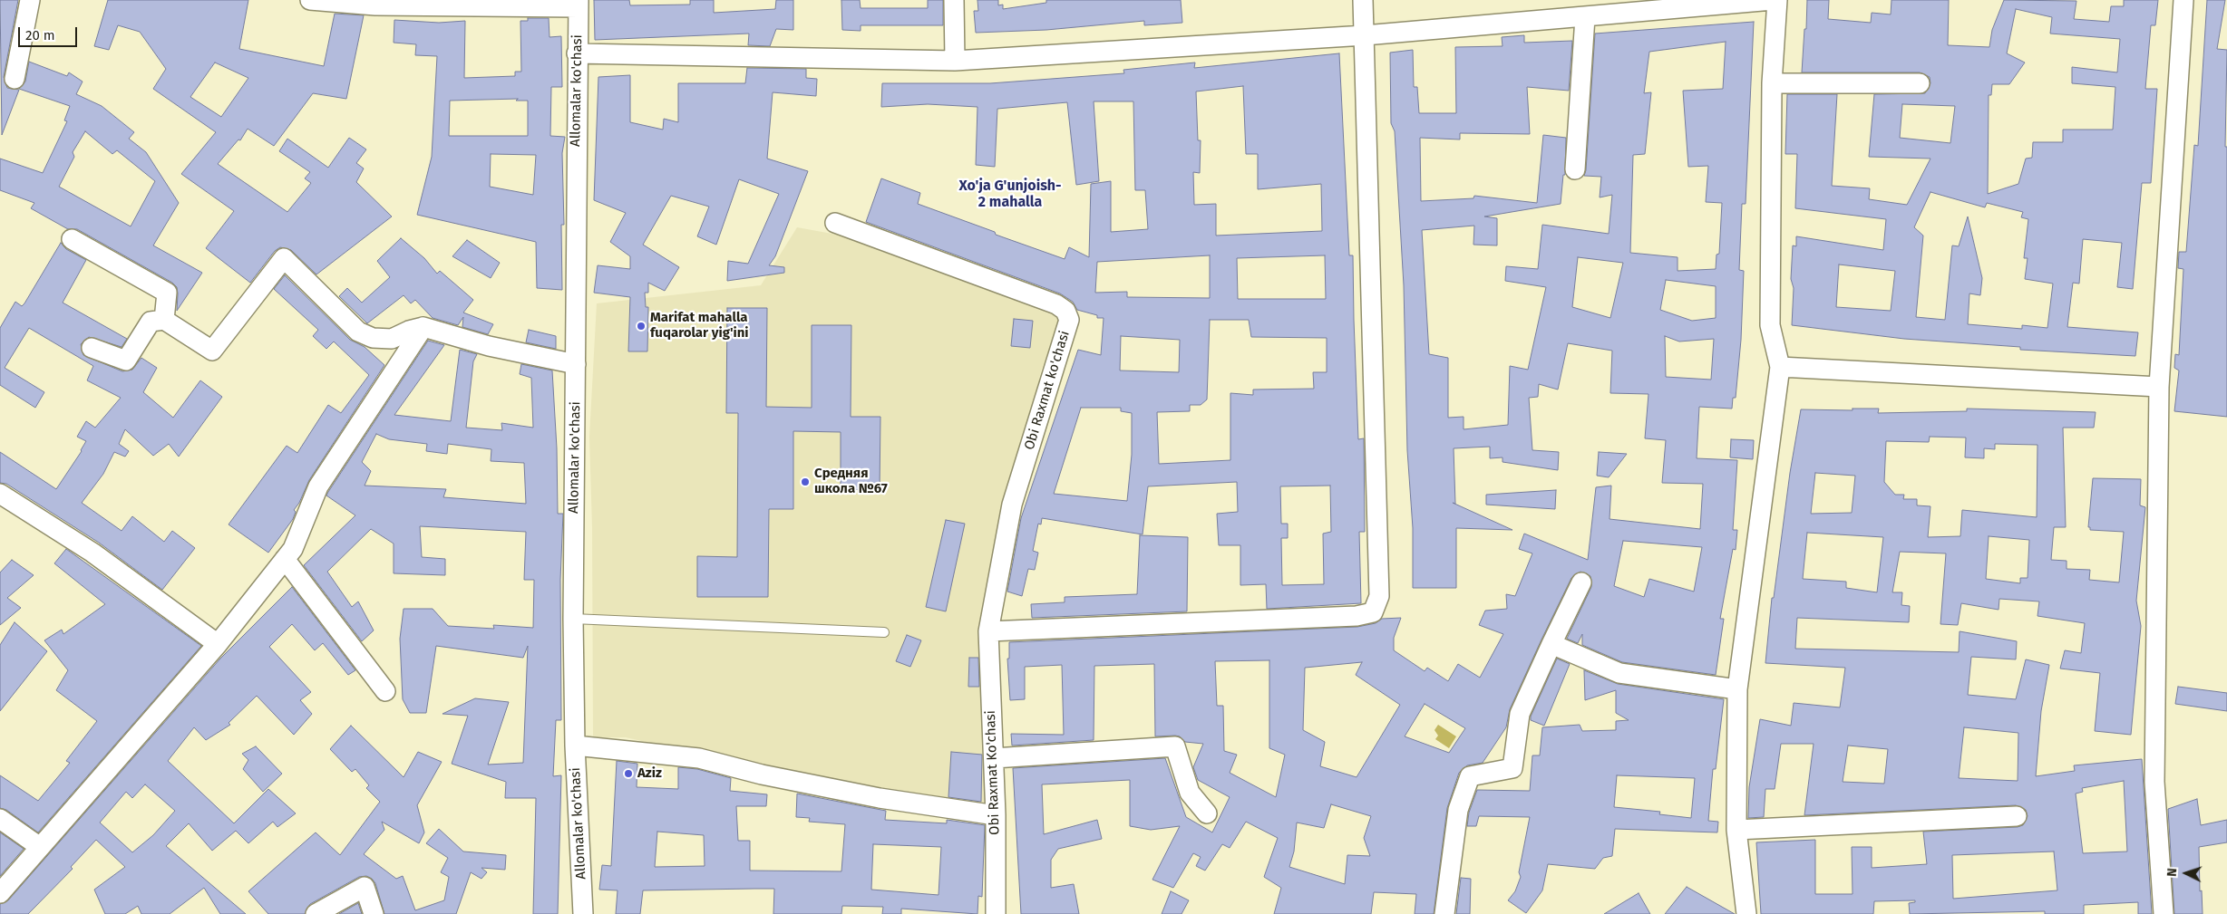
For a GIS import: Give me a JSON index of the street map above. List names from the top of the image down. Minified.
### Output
{"streets":{"street":["Allomalar ko'chasi","Obi Raxmat ko'chasi","Obi Raxmat Ko'chasi"]},"crossings":[["Obi Raxmat ko'chasi","Obi Raxmat Ko'chasi"]],"districts":["Xo'ja G'unjoish- 2 mahalla"],"places":["Marifat mahalla fuqarolar yig'ini","Средняя школа №67","Aziz"],"scale_bar":"20 m","north":"left"}
